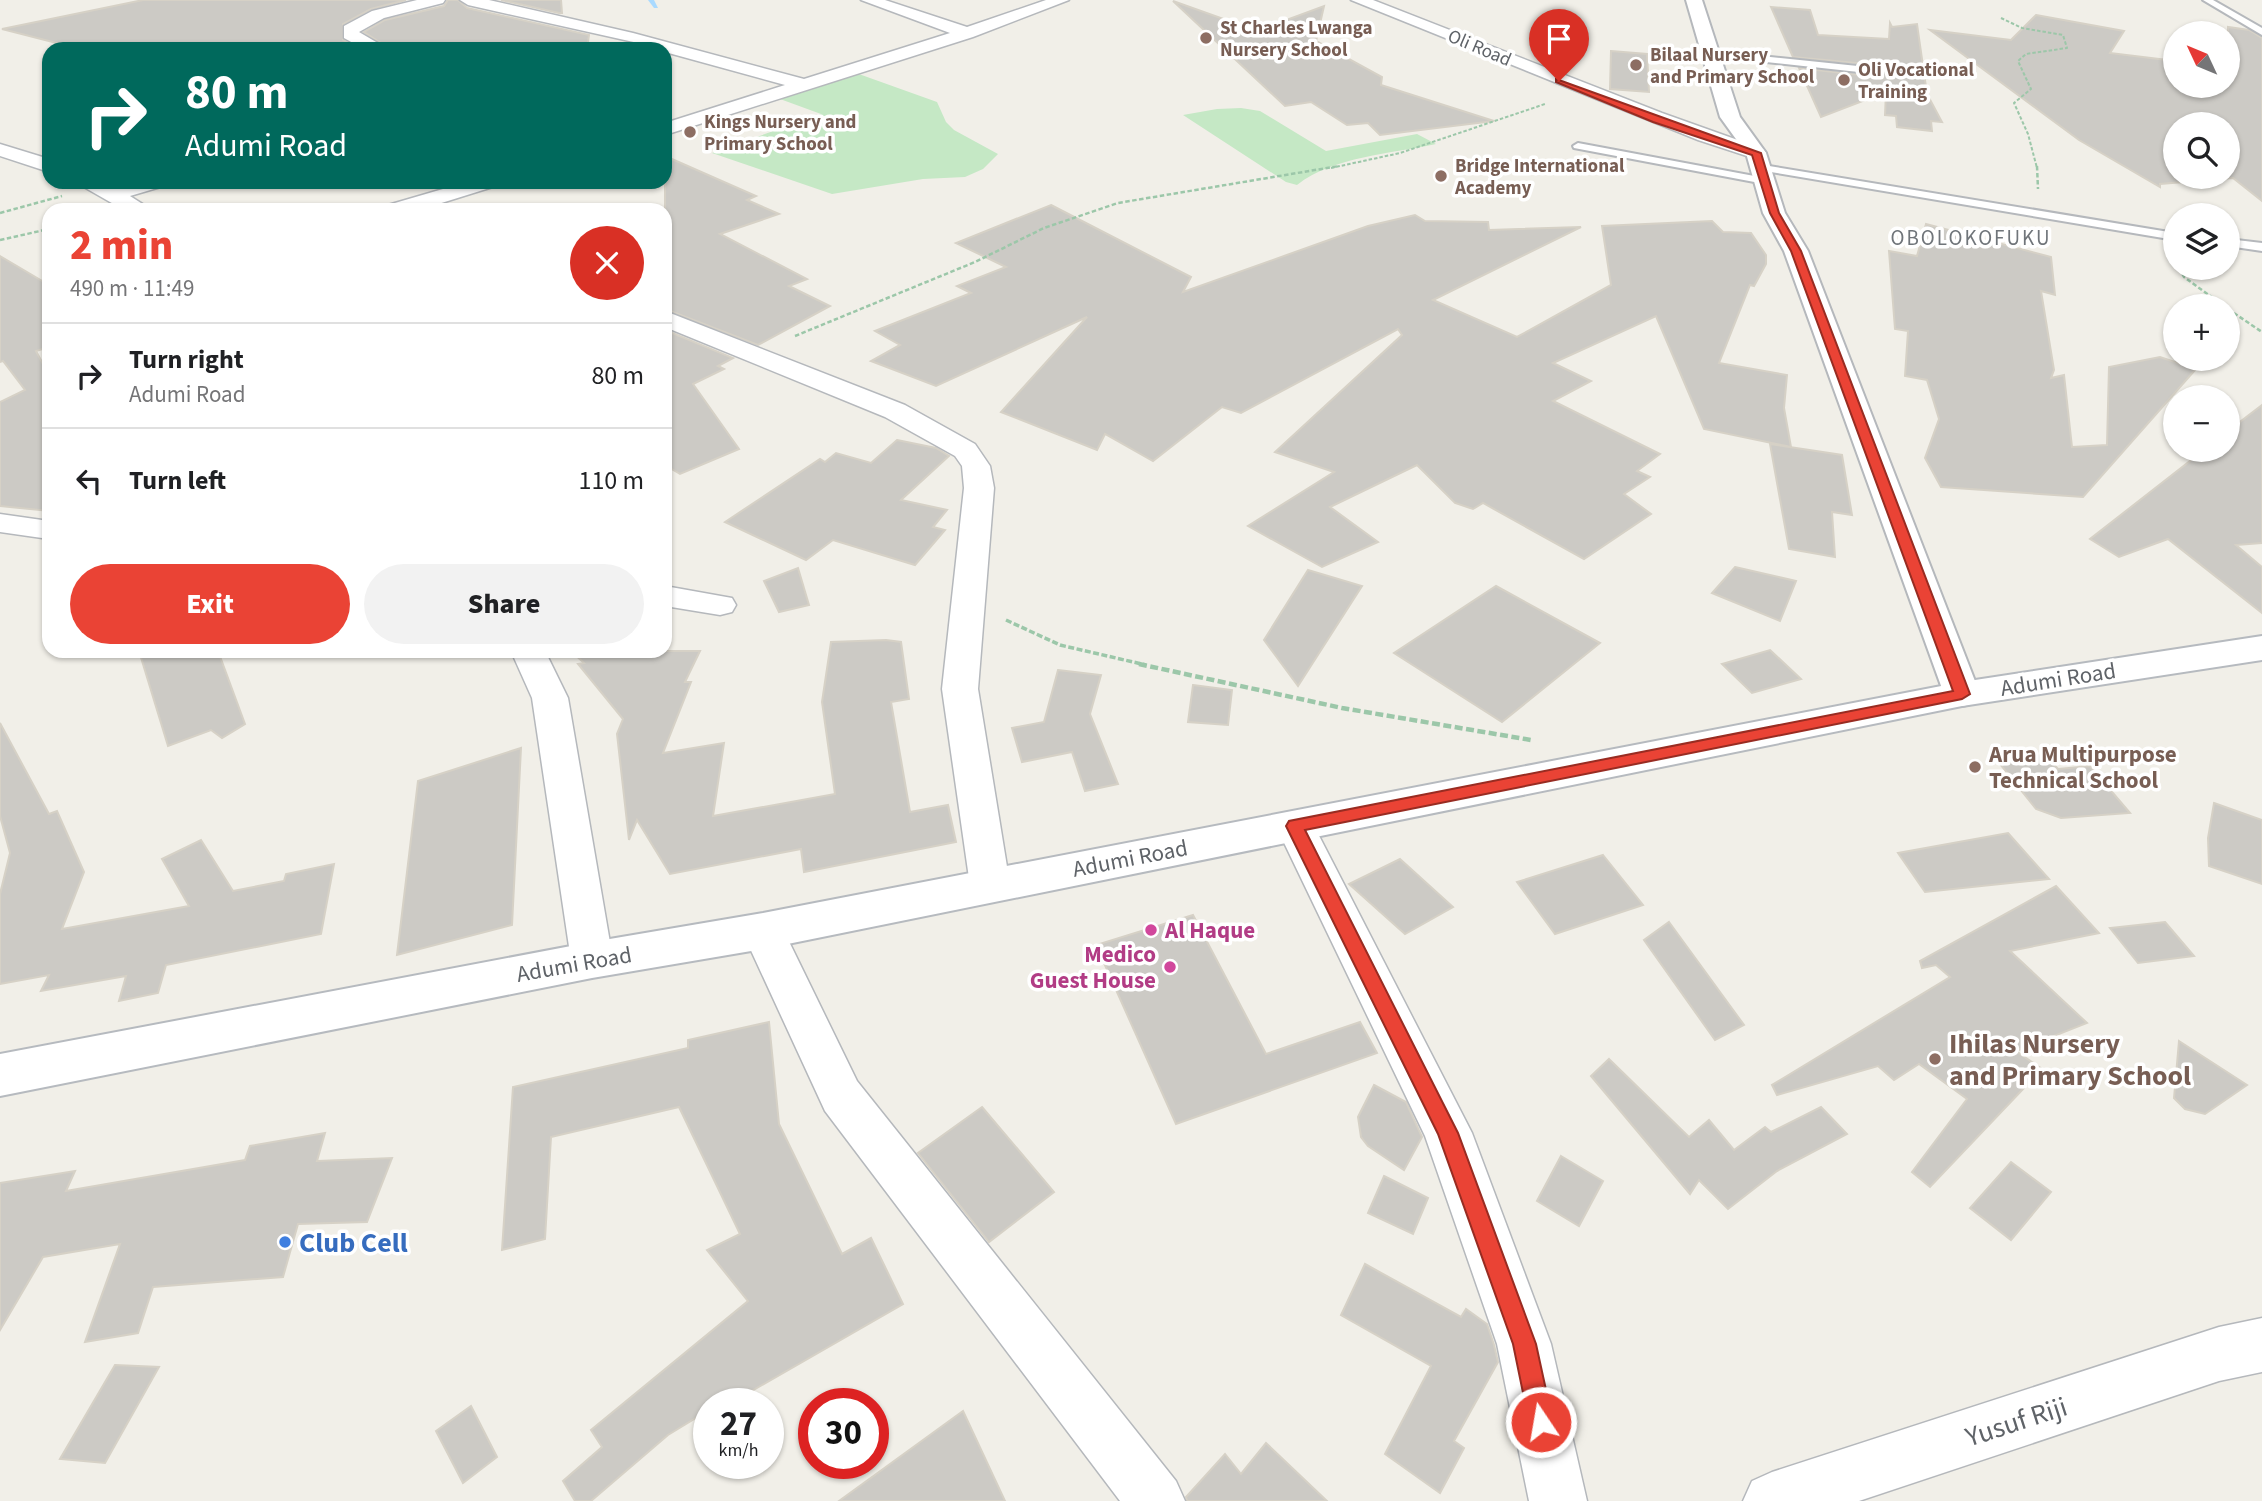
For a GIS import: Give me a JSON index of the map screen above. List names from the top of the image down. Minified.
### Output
{"streets":{"street":["Oli Road","Adumi Road","Yusuf Riji"]},"districts":["OBOLOKOFUKU"],"places":["St Charles Lwanga Nursery School","Bilaal Nursery and Primary School","Oli Vocational Training","Kings Nursery and Primary School","Bridge International Academy","Arua Multipurpose Technical School","Al Haque","Medico Guest House","Ihilas Nursery and Primary School","Club Cell"],"north":"top left","page":{"map_buttons":["+","−"],"turn":["80 m","Adumi Road"],"heading":["2 min","490 m · 11:49"],"list":[{"name":"Turn right","note":"Adumi Road","value":"80 m"},{"name":"Turn left","value":"110 m"}],"buttons":["Exit","Share"],"speed":"27 km/h","limit":"30"}}
